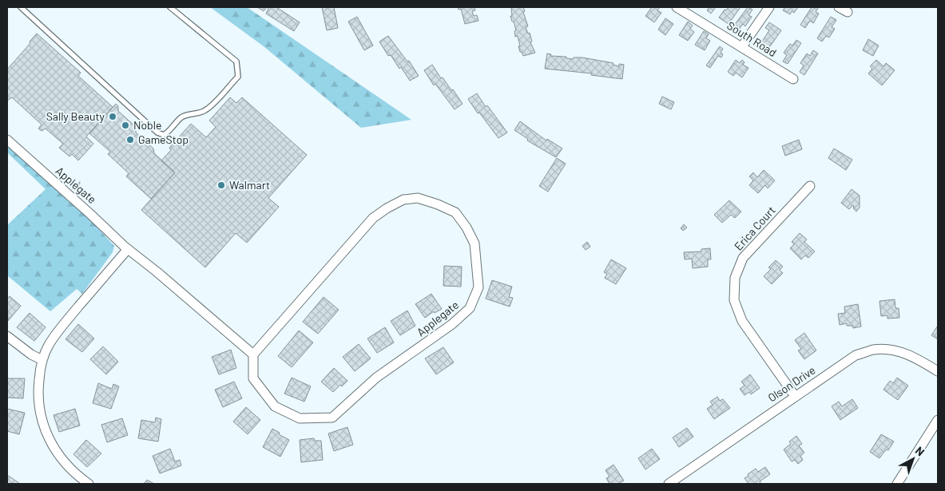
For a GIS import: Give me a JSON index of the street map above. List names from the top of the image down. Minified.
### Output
{"streets":{"street":["South Road","Applegate","Erica Court","Olson Drive"]},"crossings":[["Erica Court","Olson Drive"]],"places":["Sally Beauty","Noble","GameStop","Walmart"],"north":"top right"}
